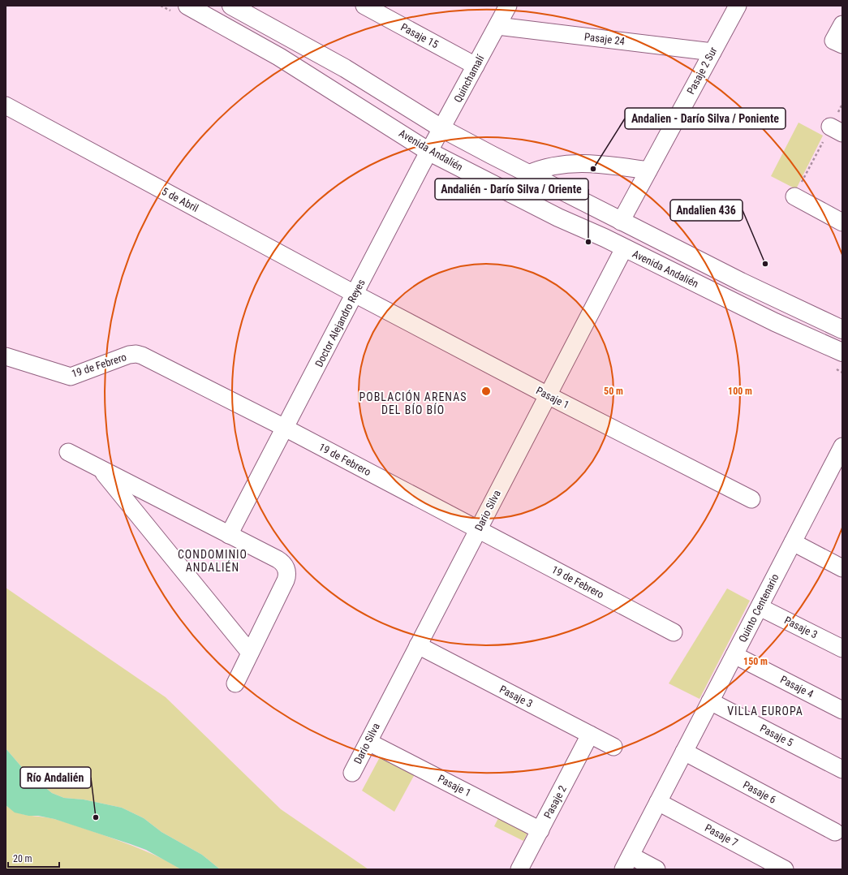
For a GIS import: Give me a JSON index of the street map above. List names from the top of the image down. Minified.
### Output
{"streets":{"main road":["Avenida Andalién"],"street":["Pasaje 15","Pasaje 24","Pasaje 2 Sur","Quinchamalí","5 de Abril","Doctor Alejandro Reyes","19 de Febrero","Pasaje 1","Dario Silva","Quinto Centenario","Pasaje 3","Pasaje 4","Pasaje 5","Pasaje 6","Pasaje 2","Pasaje 7"]},"crossings":[["Pasaje 15","Quinchamalí"],["Pasaje 24","Pasaje 2 Sur"],["Pasaje 24","Quinchamalí"],["Pasaje 2 Sur","Avenida Andalién"],["Quinchamalí","Avenida Andalién"],["Quinchamalí","Doctor Alejandro Reyes"],["Avenida Andalién","Doctor Alejandro Reyes"],["Avenida Andalién","Dario Silva"],["5 de Abril","Doctor Alejandro Reyes"],["5 de Abril","Pasaje 1"],["Doctor Alejandro Reyes","19 de Febrero"],["Doctor Alejandro Reyes","Pasaje 1"],["19 de Febrero","Dario Silva"],["Pasaje 1","Dario Silva"],["Pasaje 1","Pasaje 2"],["Dario Silva","Pasaje 3"],["Quinto Centenario","Pasaje 3"],["Quinto Centenario","Pasaje 4"],["Quinto Centenario","Pasaje 5"],["Quinto Centenario","Pasaje 6"],["Quinto Centenario","Pasaje 7"],["Pasaje 3","Pasaje 2"]],"districts":["POBLACIÓN ARENAS DEL BÍO BÍO","CONDOMINIO ANDALIÉN","VILLA EUROPA"],"places":["Andalien - Darío Silva / Poniente","Andalién - Darío Silva / Oriente","Andalien 436","Río Andalién"],"scale_bar":"20 m","rings":["50 m","100 m","150 m"]}
